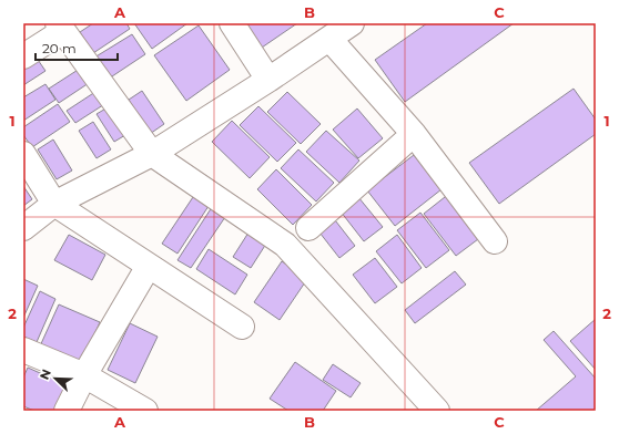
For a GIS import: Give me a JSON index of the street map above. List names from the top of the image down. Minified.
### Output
{"scale_bar":"20 m","north":"top left","grid":{"columns":["A","B","C"],"rows":["1","2"]}}
